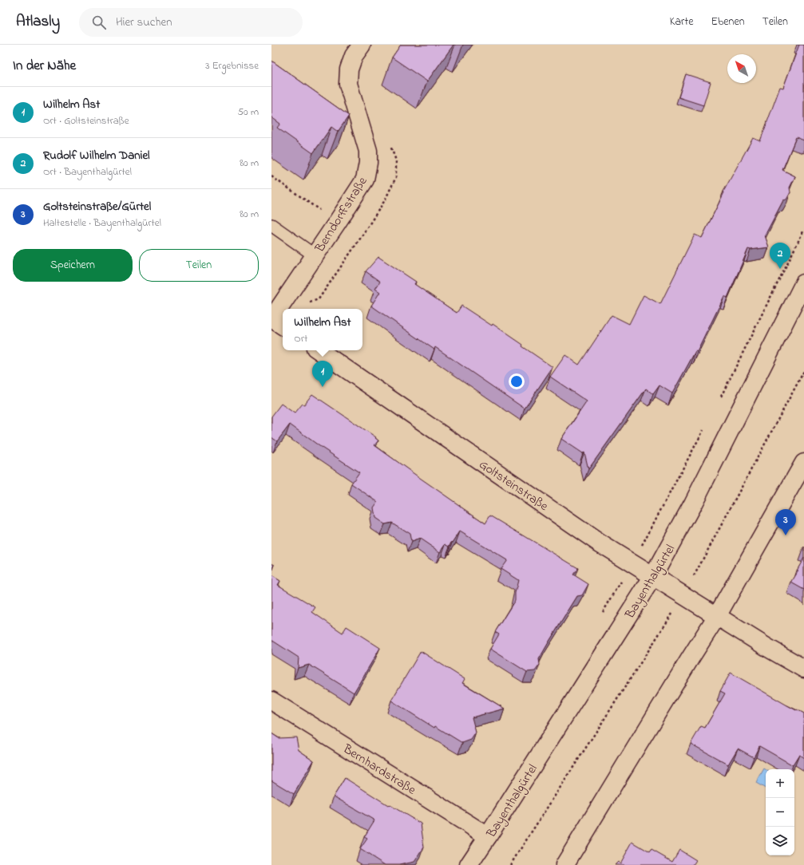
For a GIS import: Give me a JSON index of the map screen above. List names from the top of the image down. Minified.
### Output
{"streets":{"street":["Berndorffstraße","Goltsteinstraße","Bayenthalgürtel","Bernhardstraße"]},"crossings":[["Goltsteinstraße","Bayenthalgürtel"],["Bayenthalgürtel","Bernhardstraße"]],"north":"top left","page":{"header":"Atlasly","search":"Hier suchen","nav":["Karte","Ebenen","Teilen"],"heading":["In der Nähe","3 Ergebnisse"],"list":[{"mark":"1","name":"Wilhelm Ast","note":"Ort · Goltsteinstraße","value":"50 m"},{"mark":"2","name":"Rudolf Wilhelm Daniel","note":"Ort · Bayenthalgürtel","value":"80 m"},{"mark":"3","name":"Goltsteinstraße/Gürtel","note":"Haltestelle · Bayenthalgürtel","value":"80 m"}],"buttons":["Speichern","Teilen"],"pins":["2","1","3"],"popup":["Wilhelm Ast","Ort"],"map_buttons":["+","−"]}}
